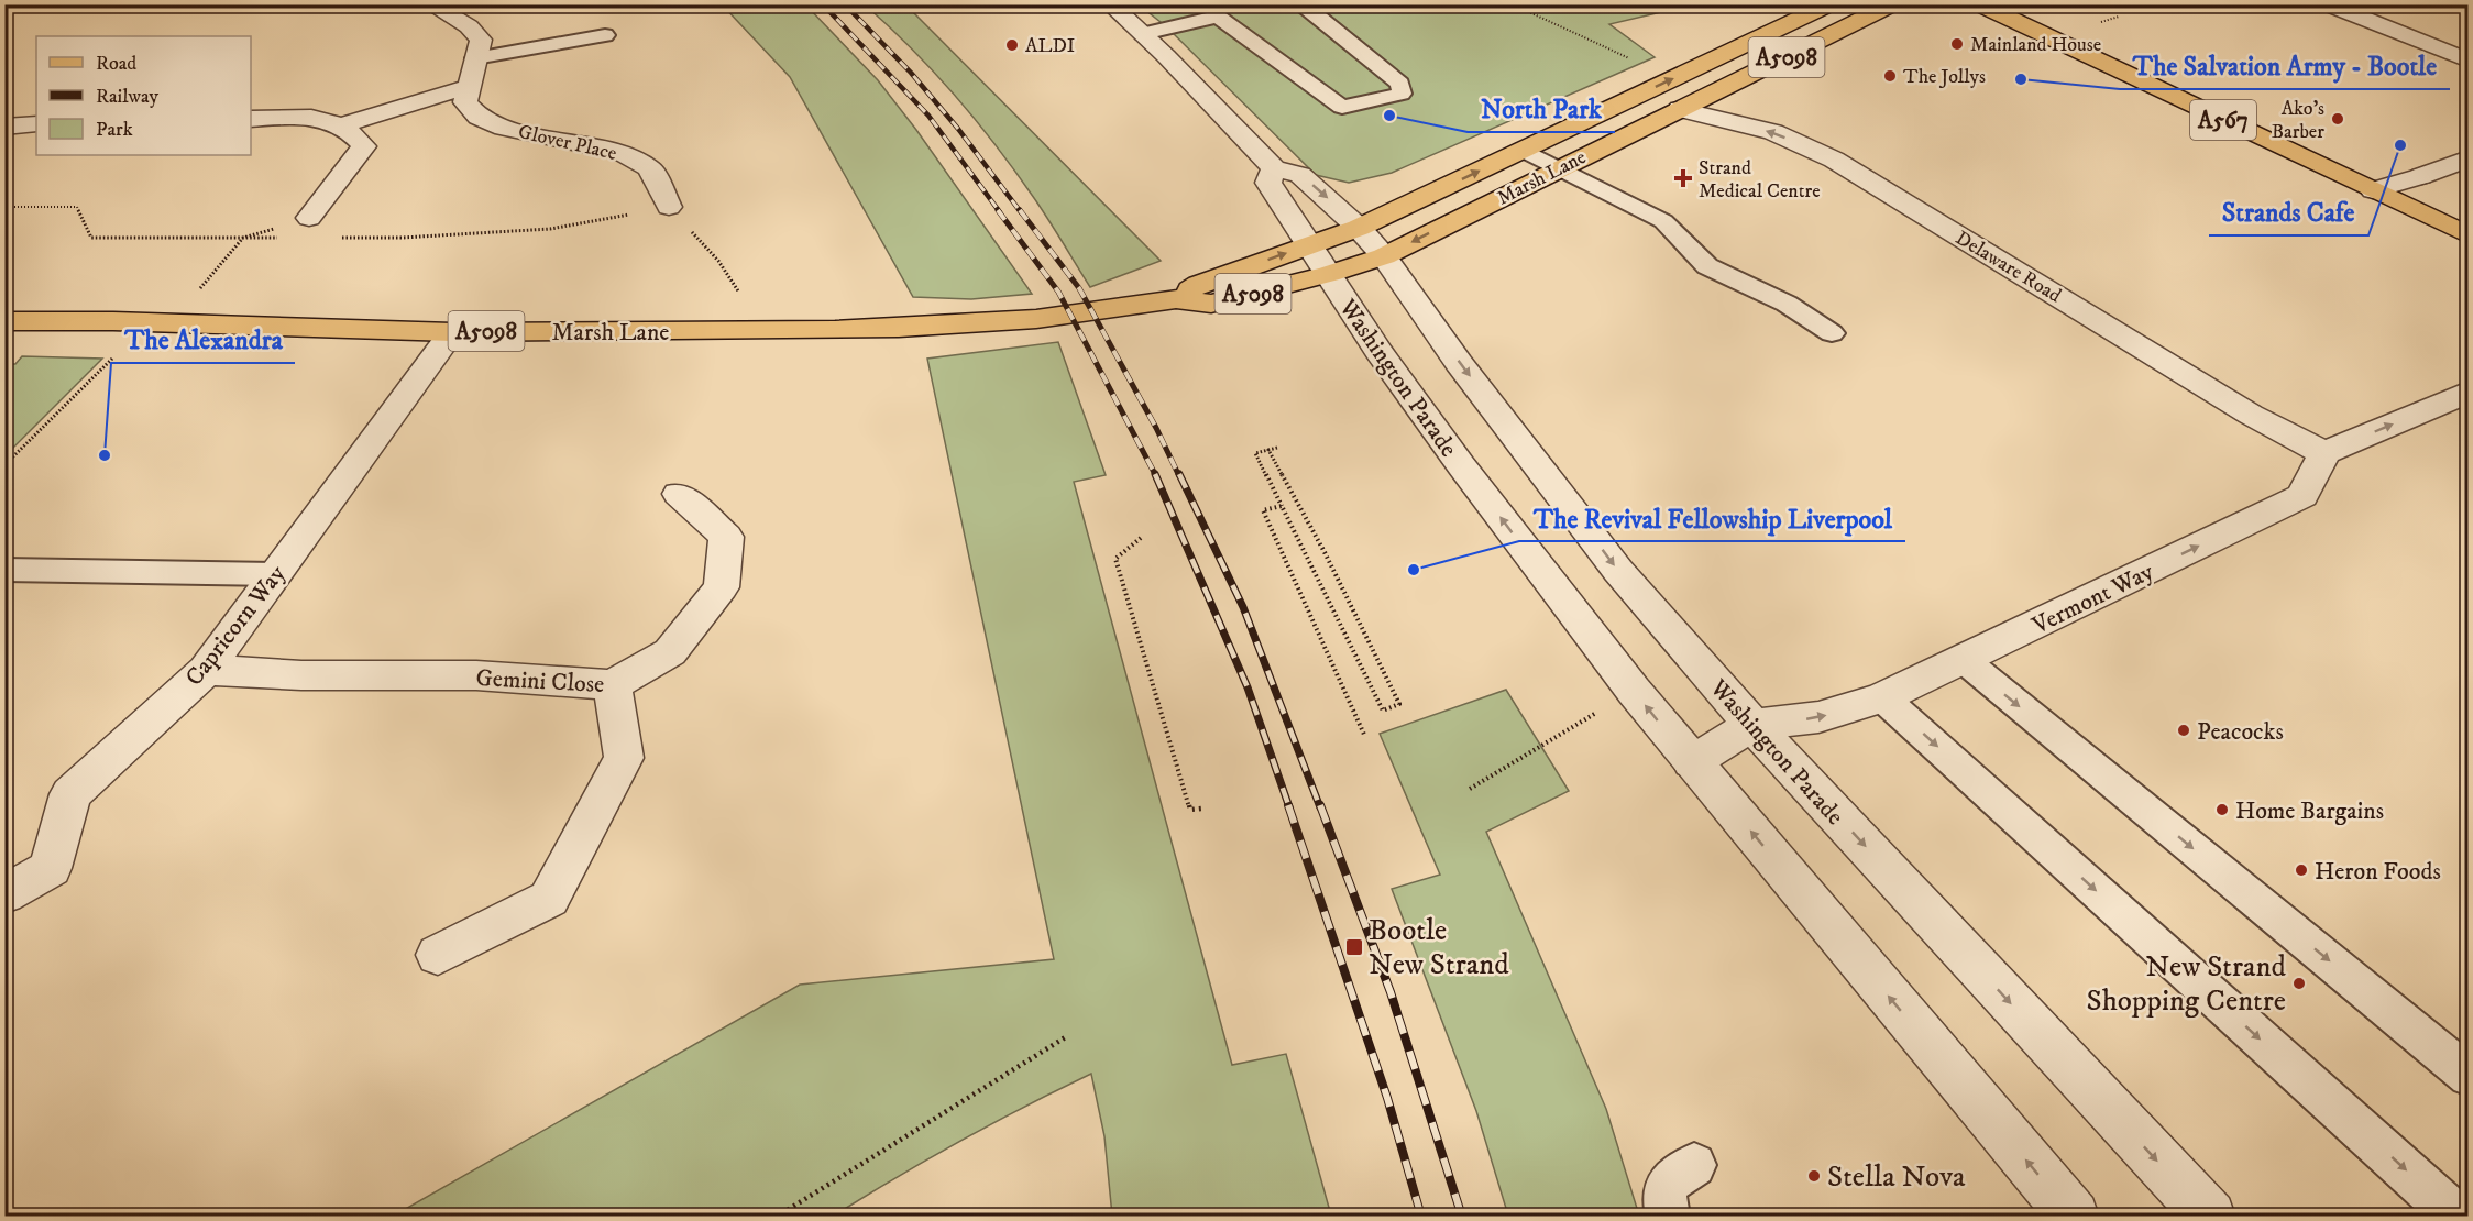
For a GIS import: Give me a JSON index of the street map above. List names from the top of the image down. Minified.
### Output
{"streets":{"main road":["A5098","A567","Marsh Lane"],"street":["Glover Place","Delaware Road","Washington Parade","Vermont Way","Capricorn Way","Gemini Close"]},"crossings":[["Marsh Lane","Delaware Road"],["Marsh Lane","Washington Parade"],["Marsh Lane","Capricorn Way"],["Delaware Road","Vermont Way"],["Washington Parade","Vermont Way"],["Capricorn Way","Gemini Close"]],"one_way":["Delaware Road","Vermont Way"],"places":{"other":["Mainland House","ALDI","The Jollys","The Salvation Army - Bootle","North Park","Ako's Barber","Strands Cafe","The Alexandra","The Revival Fellowship Liverpool","Peacocks","Home Bargains","Heron Foods","New Strand Shopping Centre","Stella Nova"],"health":["Strand Medical Centre"],"transit":["Bootle New Strand"]},"legend":["Road","Railway","Park"]}
